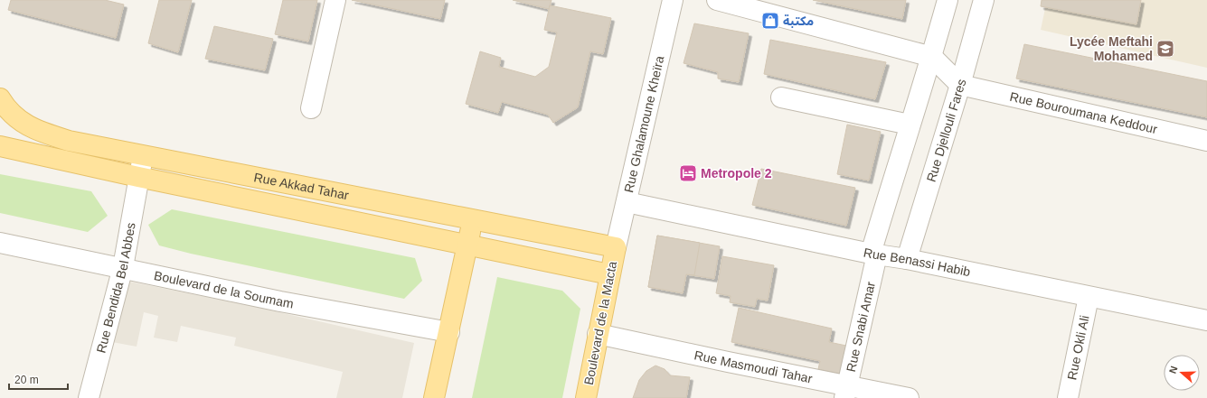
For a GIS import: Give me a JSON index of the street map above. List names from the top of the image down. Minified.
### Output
{"streets":{"main road":["Rue Akkad Tahar","Boulevard de la Macta"],"street":["Rue Bouroumana Keddour","Rue Ghalamoune Kheïra","Rue Djellouli Fares","Rue Benassi Habib","Rue Bendida Bel Abbes","Boulevard de la Soumam","Rue Snabi Amar","Rue Okli Ali","Rue Masmoudi Tahar"]},"crossings":[["Rue Bouroumana Keddour","Rue Djellouli Fares"],["Rue Ghalamoune Kheïra","Rue Akkad Tahar"],["Rue Ghalamoune Kheïra","Rue Benassi Habib"],["Rue Ghalamoune Kheïra","Boulevard de la Macta"],["Rue Djellouli Fares","Rue Benassi Habib"],["Rue Akkad Tahar","Rue Bendida Bel Abbes"],["Rue Akkad Tahar","Boulevard de la Macta"],["Rue Benassi Habib","Rue Snabi Amar"],["Rue Benassi Habib","Rue Okli Ali"],["Rue Bendida Bel Abbes","Boulevard de la Soumam"],["Boulevard de la Macta","Rue Masmoudi Tahar"],["Rue Snabi Amar","Rue Masmoudi Tahar"]],"places":{"shop":["مكتبة"],"school or university":["Lycée Meftahi Mohamed"],"hotel":["Metropole 2"]},"scale_bar":"20 m","north":"left"}
